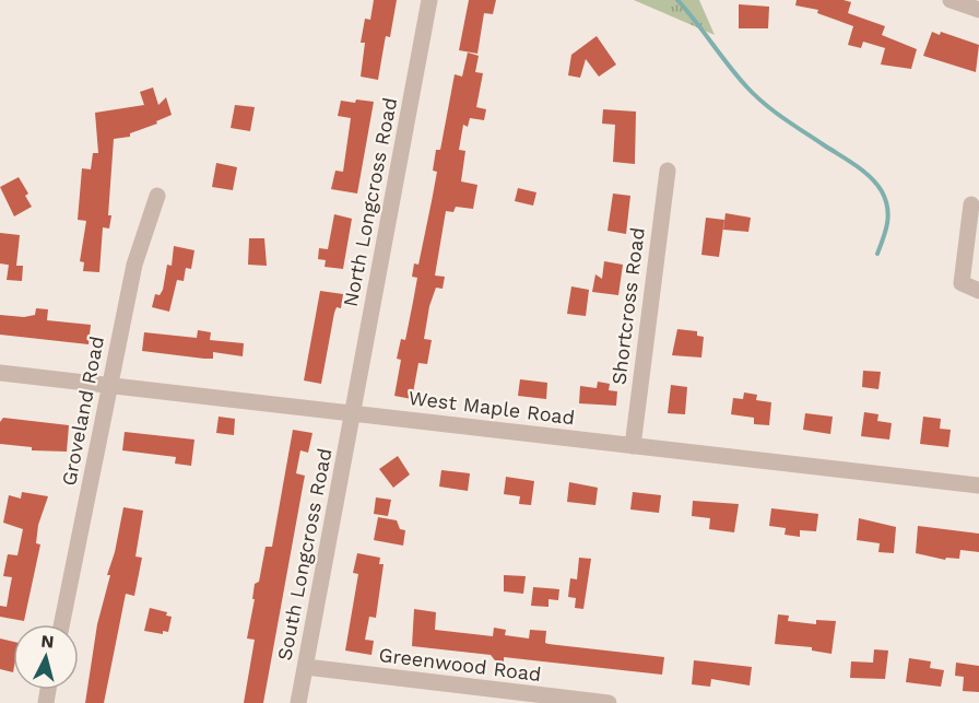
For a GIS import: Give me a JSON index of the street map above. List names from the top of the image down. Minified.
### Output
{"streets":{"street":["North Longcross Road","Shortcross Road","West Maple Road","Groveland Road","South Longcross Road","Greenwood Road"]},"crossings":[["North Longcross Road","West Maple Road"],["North Longcross Road","South Longcross Road"],["Shortcross Road","West Maple Road"],["West Maple Road","Groveland Road"],["West Maple Road","South Longcross Road"],["South Longcross Road","Greenwood Road"]],"north":"top"}
